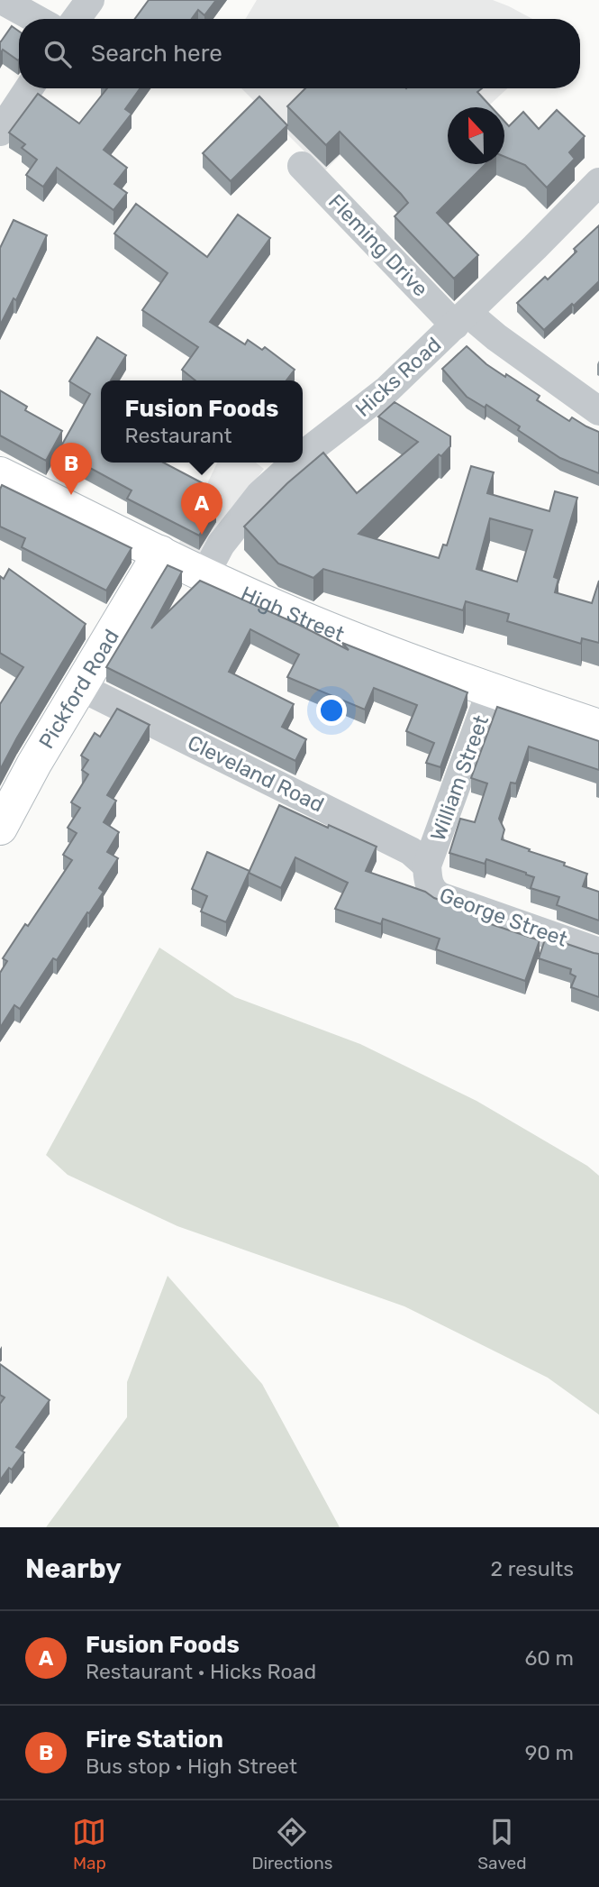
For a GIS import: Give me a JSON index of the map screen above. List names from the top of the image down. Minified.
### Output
{"streets":{"street":["Fleming Drive","Hicks Road","High Street","Pickford Road","Cleveland Road","William Street","George Street"]},"crossings":[["Fleming Drive","Hicks Road"],["Hicks Road","High Street"],["High Street","Pickford Road"],["High Street","William Street"],["Pickford Road","Cleveland Road"],["Cleveland Road","William Street"],["Cleveland Road","George Street"],["William Street","George Street"]],"north":"top","page":{"search":"Search here","popup":["Fusion Foods","Restaurant"],"pins":["B","A"],"heading":["Nearby","2 results"],"list":[{"mark":"A","name":"Fusion Foods","note":"Restaurant · Hicks Road","value":"60 m"},{"mark":"B","name":"Fire Station","note":"Bus stop · High Street","value":"90 m"}],"nav":["Map","Directions","Saved"]}}
